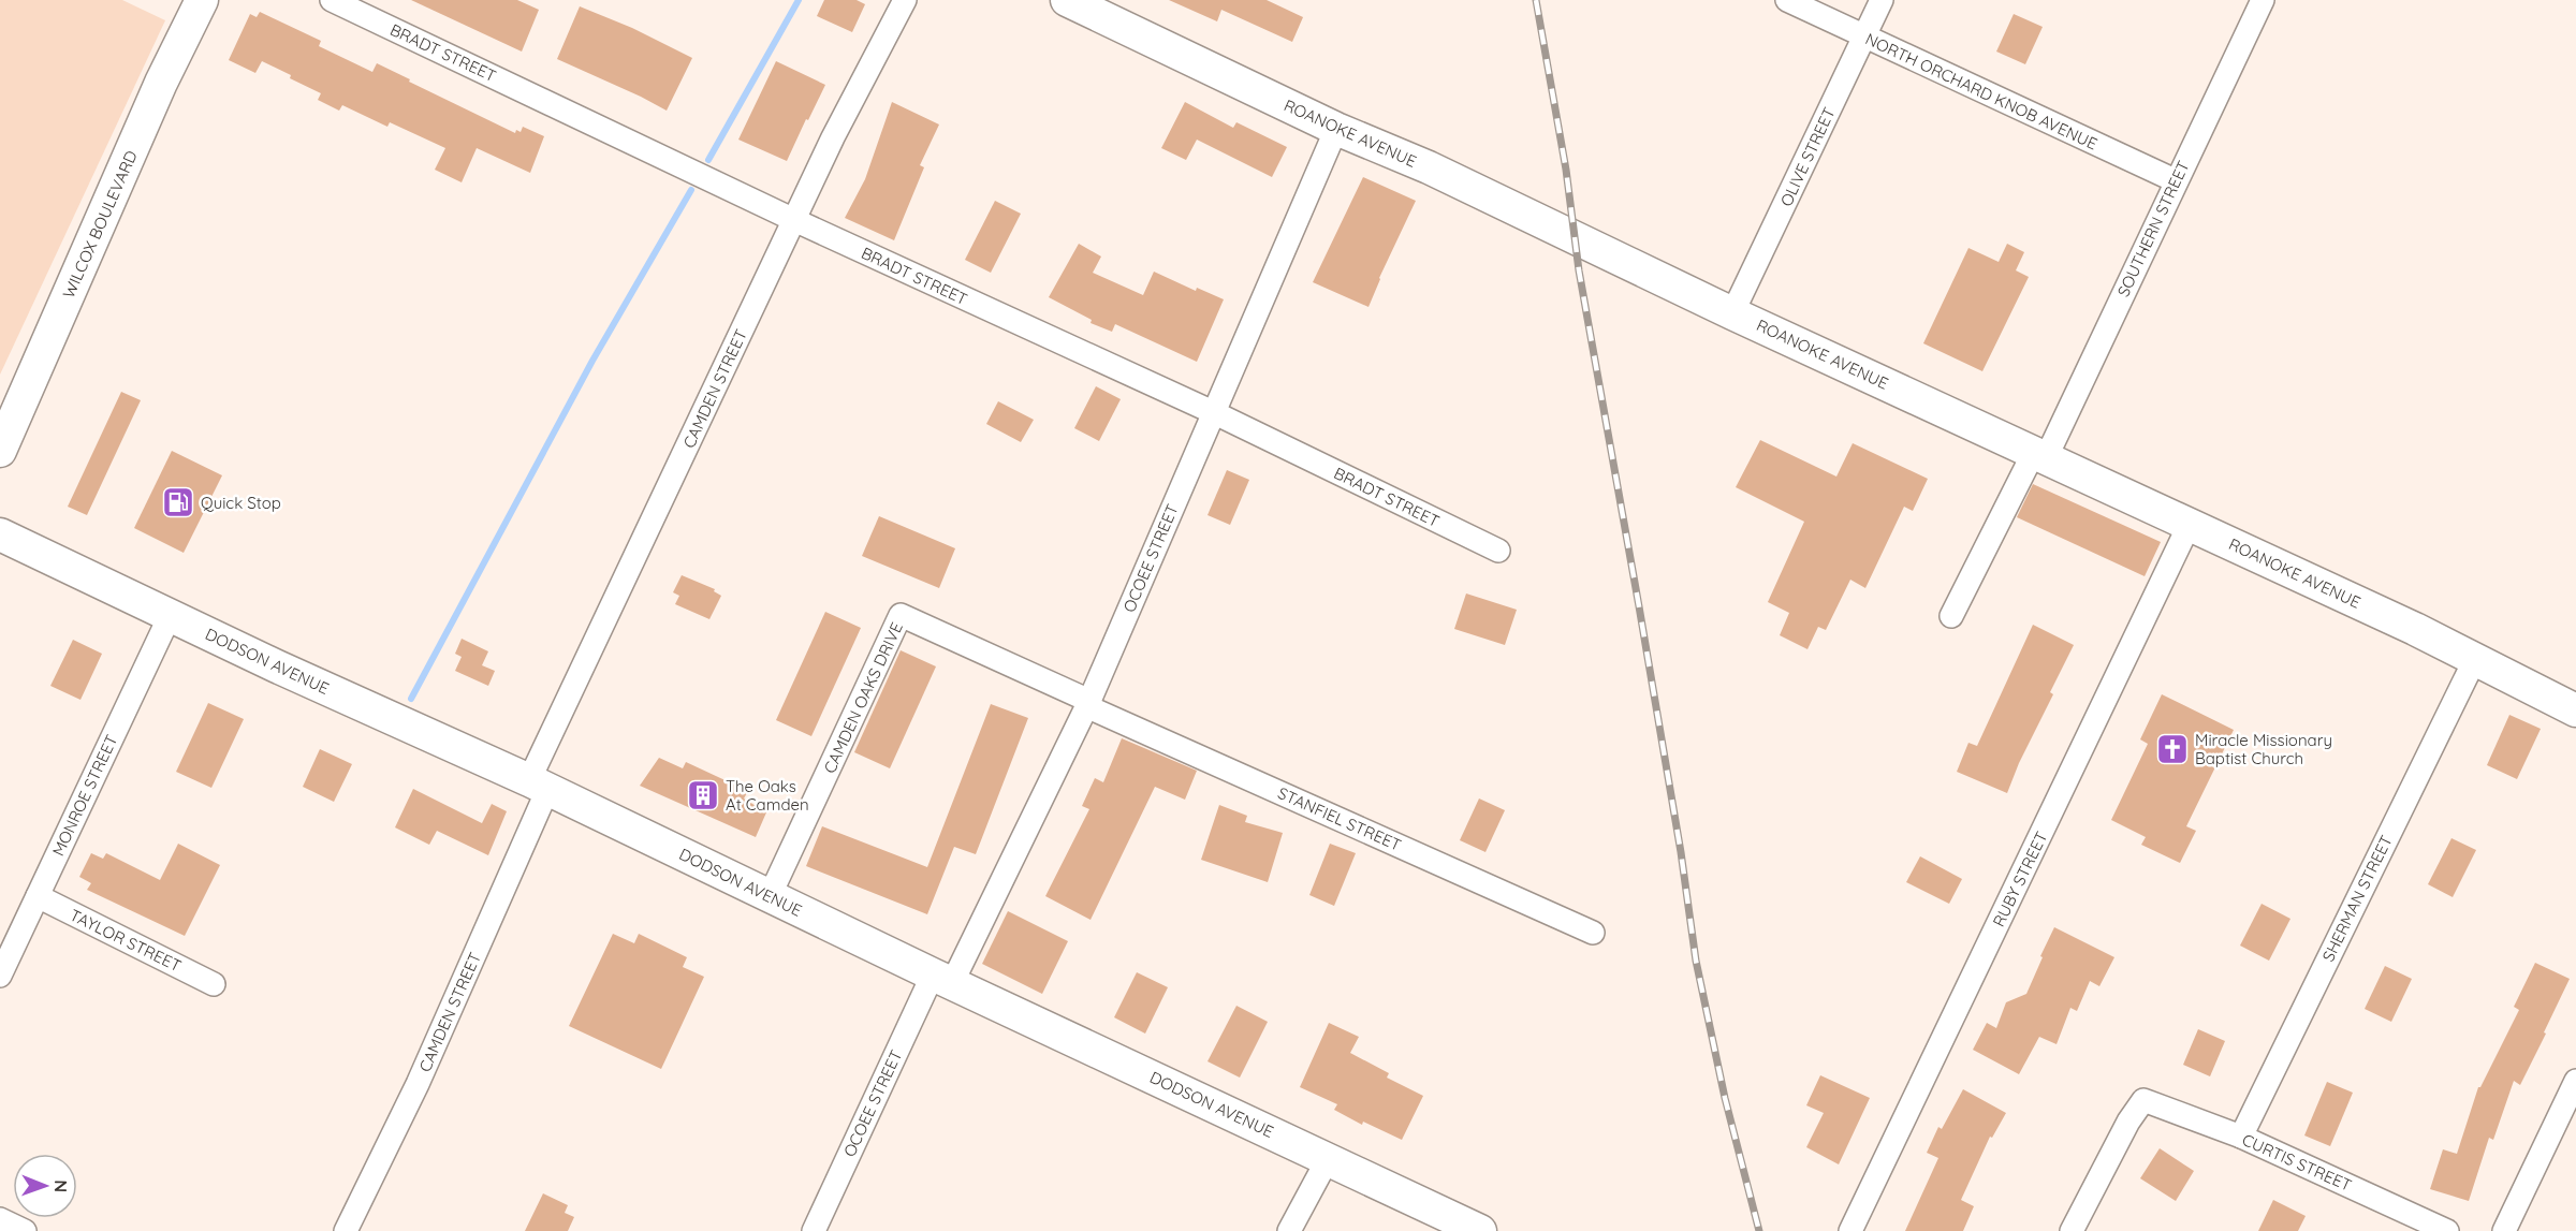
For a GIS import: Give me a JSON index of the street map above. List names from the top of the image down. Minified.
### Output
{"streets":{"main road":["ROANOKE AVENUE","WILCOX BOULEVARD","DODSON AVENUE"],"street":["BRADT STREET","NORTH ORCHARD KNOB AVENUE","OLIVE STREET","SOUTHERN STREET","CAMDEN STREET","OCOEE STREET","CAMDEN OAKS DRIVE","MONROE STREET","STANFIEL STREET","RUBY STREET","SHERMAN STREET","TAYLOR STREET","CURTIS STREET"]},"crossings":[["BRADT STREET","CAMDEN STREET"],["BRADT STREET","OCOEE STREET"],["NORTH ORCHARD KNOB AVENUE","OLIVE STREET"],["NORTH ORCHARD KNOB AVENUE","SOUTHERN STREET"],["ROANOKE AVENUE","OLIVE STREET"],["ROANOKE AVENUE","SOUTHERN STREET"],["ROANOKE AVENUE","OCOEE STREET"],["ROANOKE AVENUE","RUBY STREET"],["ROANOKE AVENUE","SHERMAN STREET"],["CAMDEN STREET","DODSON AVENUE"],["OCOEE STREET","DODSON AVENUE"],["OCOEE STREET","CAMDEN OAKS DRIVE"],["OCOEE STREET","STANFIEL STREET"],["DODSON AVENUE","CAMDEN OAKS DRIVE"],["DODSON AVENUE","MONROE STREET"],["CAMDEN OAKS DRIVE","STANFIEL STREET"],["MONROE STREET","TAYLOR STREET"],["SHERMAN STREET","CURTIS STREET"]],"places":{"fuel station":["Quick Stop"],"church":["Miracle Missionary Baptist Church"],"building":["The Oaks At Camden"]},"north":"right"}
